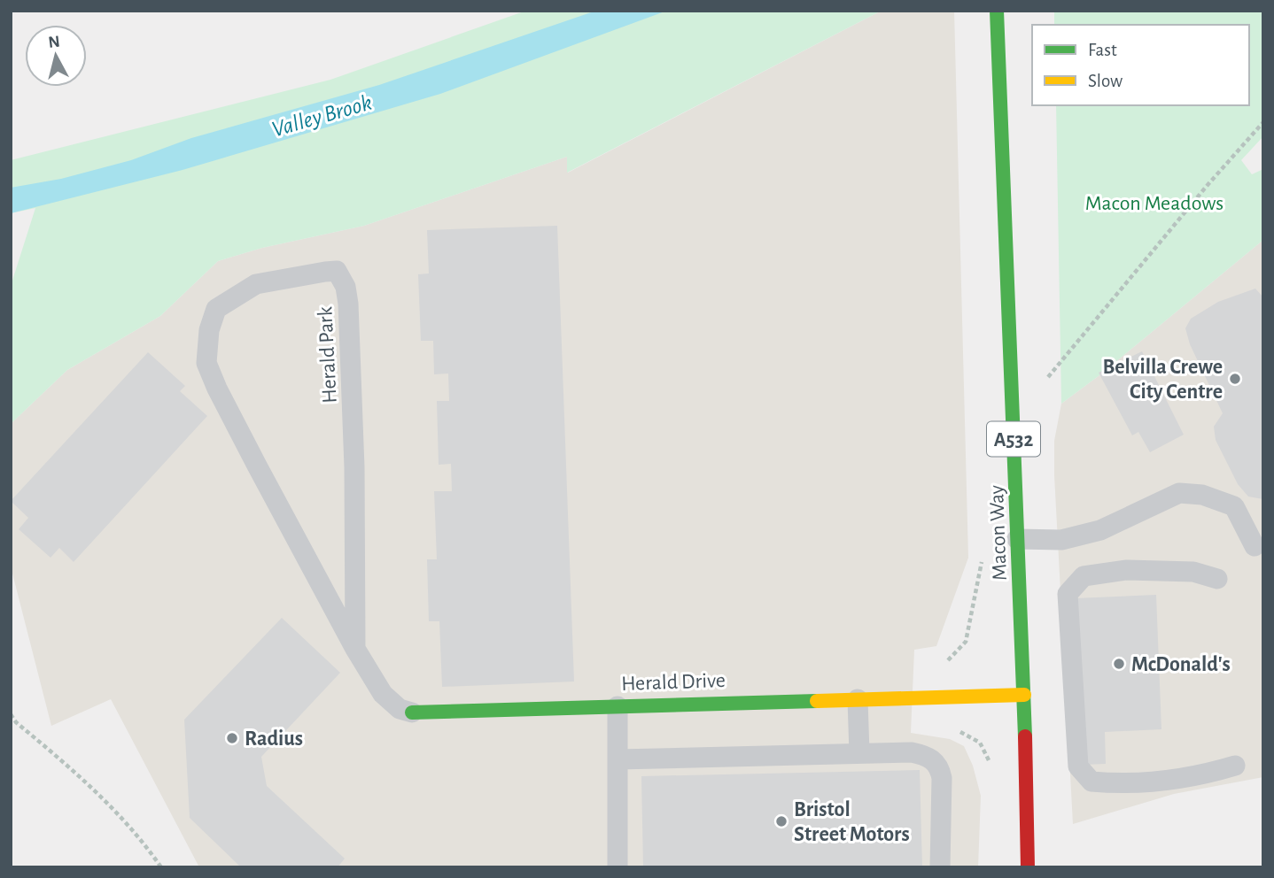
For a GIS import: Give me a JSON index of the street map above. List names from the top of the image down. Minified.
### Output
{"streets":{"main road":["A532","Macon Way","Herald Drive"],"lane":["Herald Park"]},"crossings":[["Herald Park","Herald Drive"],["Macon Way","Herald Drive"]],"water":["Valley Brook"],"parks":["Macon Meadows"],"places":["Belvilla Crewe City Centre","McDonald's","Radius","Bristol Street Motors"],"legend":["Fast","Slow"],"north":"top"}
